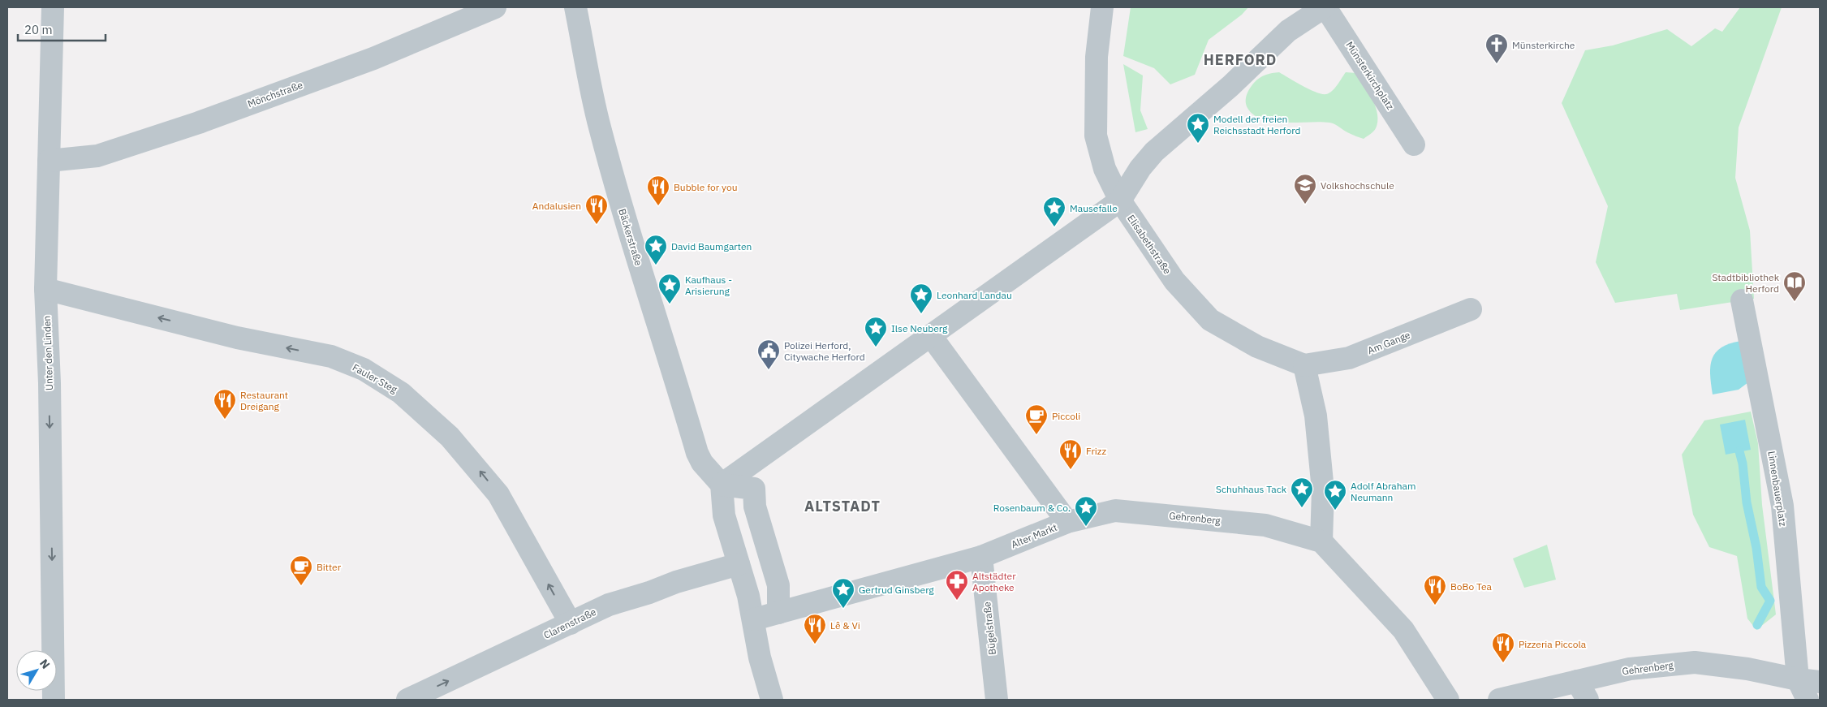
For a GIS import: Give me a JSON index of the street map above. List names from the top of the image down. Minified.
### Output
{"streets":{"street":["Münsterkirchplatz","Mönchstraße","Bäckerstraße","Elisabethstraße","Am Gange","Unter den Linden","Fauler Steg","Linnenbauerplatz","Gehrenberg","Alter Markt","Clarenstraße","Bügelstraße"]},"crossings":[["Münsterkirchplatz","Elisabethstraße"],["Mönchstraße","Unter den Linden"],["Elisabethstraße","Am Gange"],["Unter den Linden","Fauler Steg"],["Fauler Steg","Clarenstraße"],["Linnenbauerplatz","Gehrenberg"],["Gehrenberg","Alter Markt"],["Alter Markt","Bügelstraße"]],"one_way":["Unter den Linden","Fauler Steg","Clarenstraße"],"districts":["HERFORD","ALTSTADT"],"places":{"church":["Münsterkirche"],"place":["Modell der freien Reichsstadt Herford","Mausefalle","David Baumgarten","Kaufhaus - Arisierung","Leonhard Landau","Ilse Neuberg","Schuhhaus Tack","Adolf Abraham Neumann","Rosenbaum & Co.","Gertrud Ginsberg"],"school or university":["Volkshochschule"],"restaurant":["Bubble for you","Andalusien","Restaurant Dreigang","Frizz","BoBo Tea","Lê & Vi","Pizzeria Piccola"],"library":["Stadtbibliothek Herford"],"public building":["Polizei Herford, Citywache Herford"],"cafe":["Piccoli","Bitter"],"pharmacy":["Altstädter Apotheke"]},"scale_bar":"20 m","north":"top right"}
